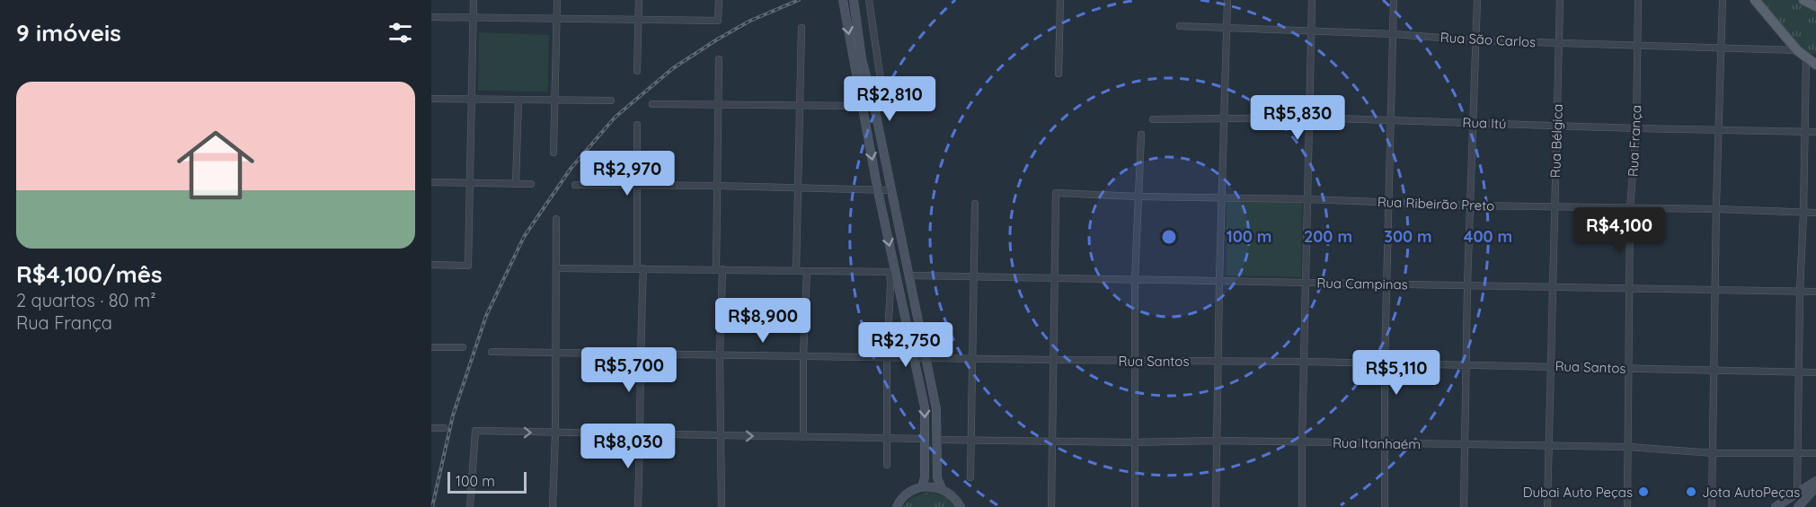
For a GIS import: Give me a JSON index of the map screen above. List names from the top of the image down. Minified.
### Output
{"streets":{"street":["Rua São Carlos","Rua Itú","Rua Bélgica","Rua França","Rua Ribeirão Preto","Rua Campinas","Rua Santos","Rua Itanhaém"]},"crossings":[["Rua São Carlos","Rua Bélgica"],["Rua São Carlos","Rua França"],["Rua Itú","Rua Bélgica"],["Rua Itú","Rua França"],["Rua Bélgica","Rua Ribeirão Preto"],["Rua Bélgica","Rua Campinas"],["Rua Bélgica","Rua Santos"],["Rua Bélgica","Rua Itanhaém"],["Rua França","Rua Ribeirão Preto"],["Rua França","Rua Campinas"],["Rua França","Rua Santos"],["Rua França","Rua Itanhaém"],["Rua Ribeirão Preto","Rua Campinas"]],"places":["Dubai Auto Peças","Jota AutoPeças"],"scale_bar":"100 m","page":{"heading":"9 imóveis","list":[{"name":"R$4,100/mês","note":"2 quartos · 80 m² · Rua França"}],"price":["R$2,810","R$5,830","R$2,970","R$4,100","R$8,900","R$2,750","R$5,700","R$5,110","R$8,030"],"scale":"100 m"},"rings":["100 m","200 m","300 m","400 m"]}
